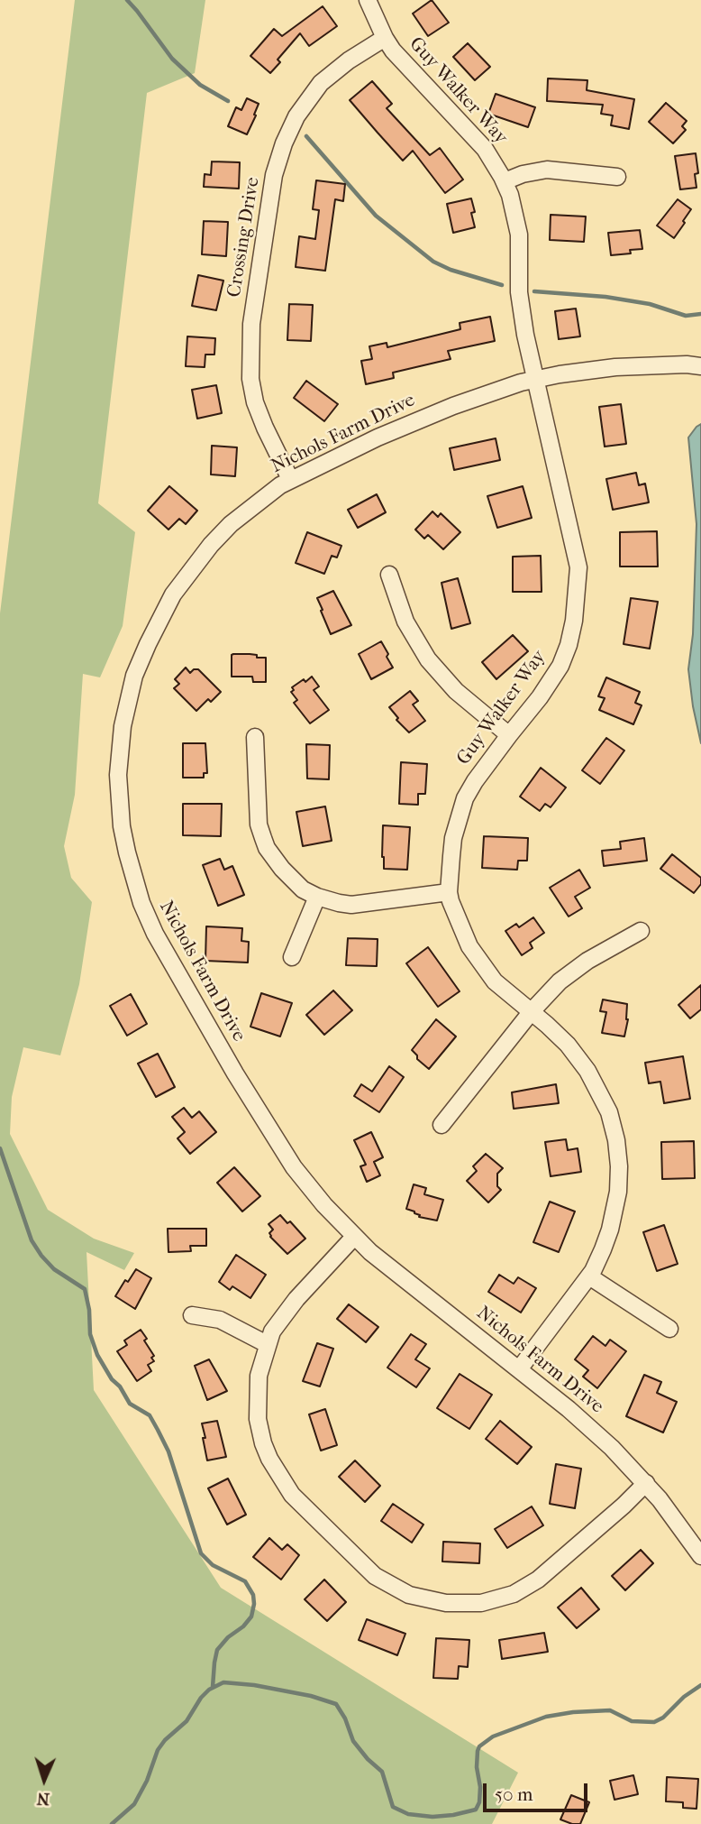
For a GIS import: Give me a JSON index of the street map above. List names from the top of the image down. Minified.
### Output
{"streets":{"street":["Guy Walker Way","Crossing Drive","Nichols Farm Drive"]},"crossings":[["Guy Walker Way","Crossing Drive"],["Guy Walker Way","Nichols Farm Drive"],["Crossing Drive","Nichols Farm Drive"]],"scale_bar":"50 m","north":"bottom"}
